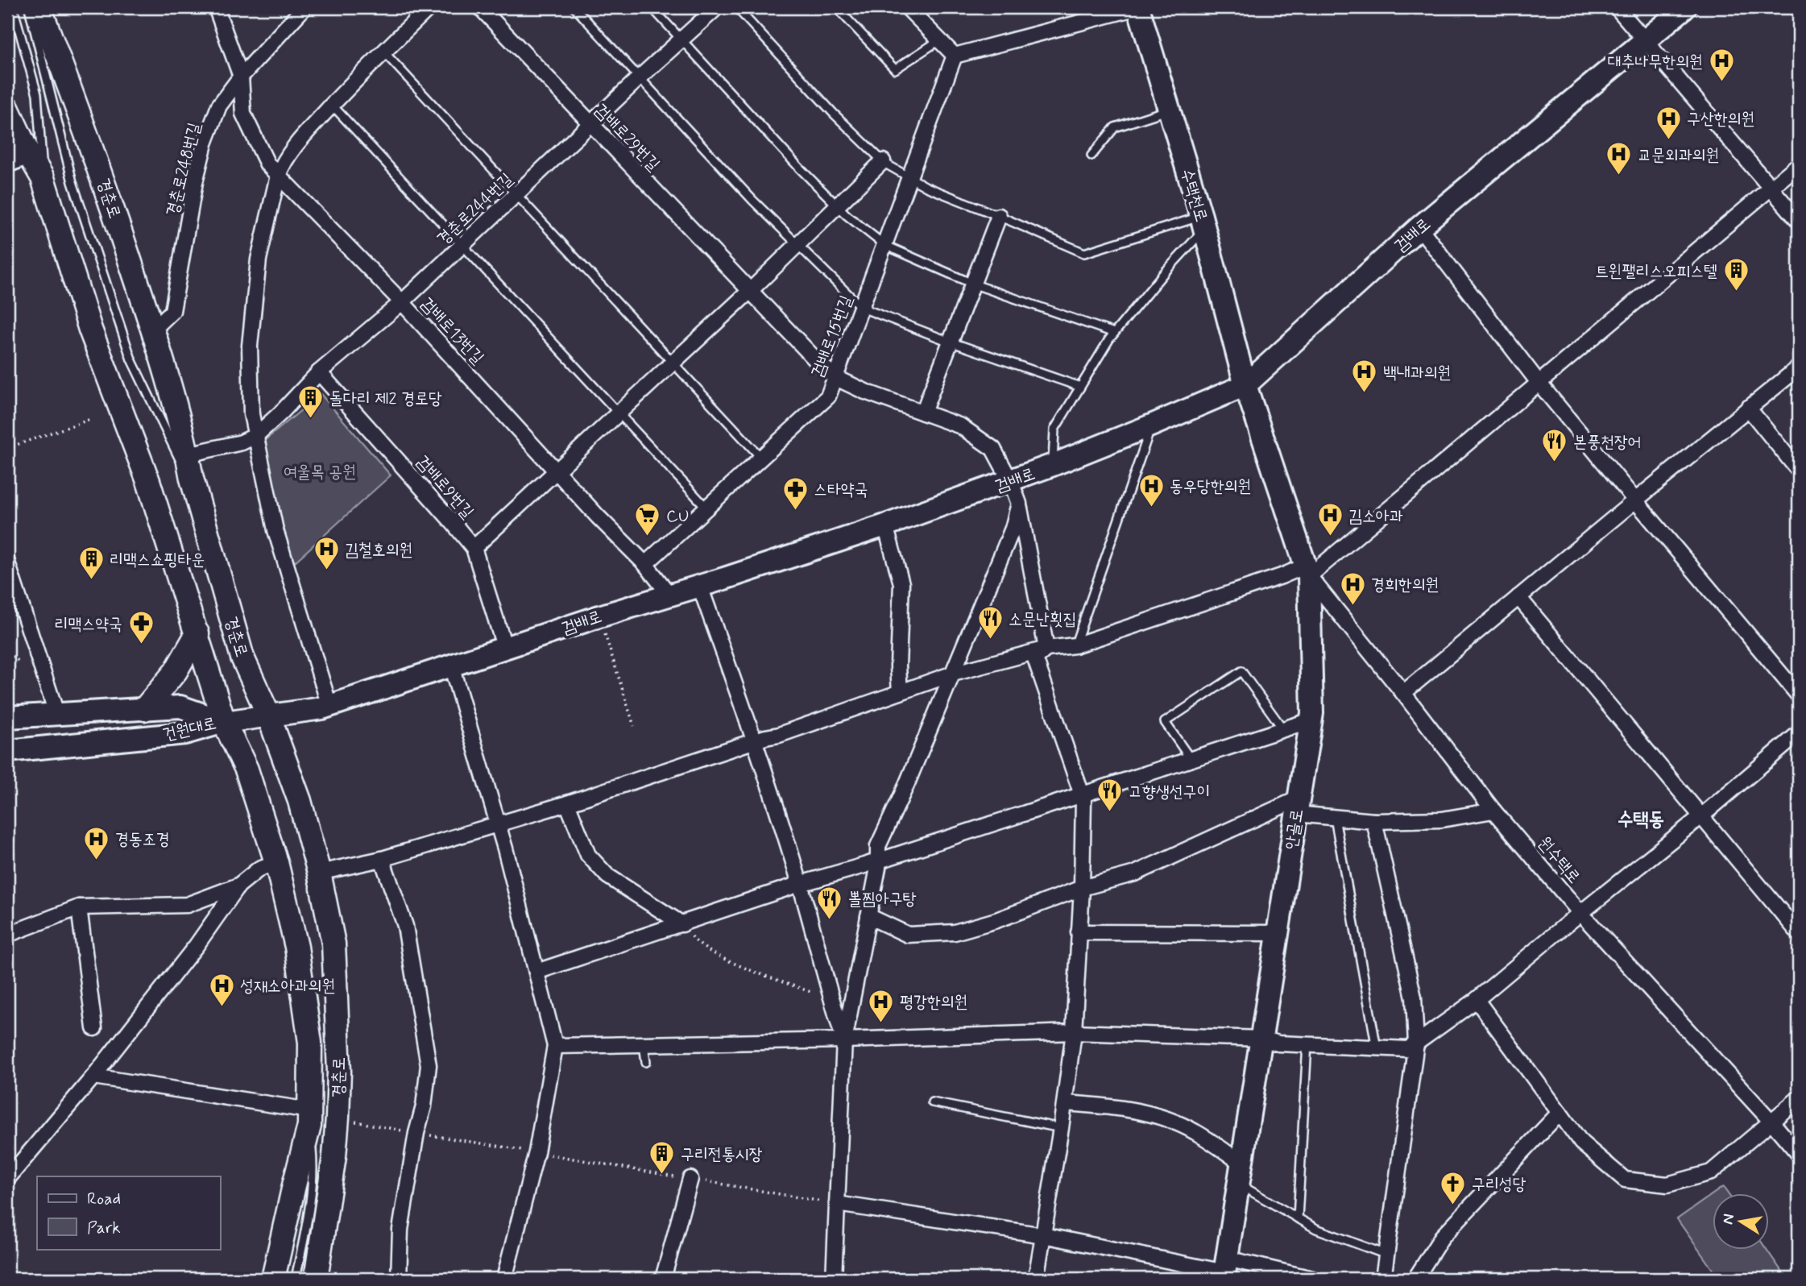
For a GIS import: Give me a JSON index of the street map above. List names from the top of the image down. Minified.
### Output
{"streets":{"main road":["경춘로"],"street":["검배로29번길","경춘로248번길","수택천로","경춘로244번길","검배로","검배로13번길","검배로15번길","검배로9번길","건원대로","안골로","원수택로"]},"crossings":[["검배로29번길","경춘로244번길"],["검배로29번길","검배로"],["검배로29번길","검배로15번길"],["경춘로248번길","경춘로"],["경춘로248번길","검배로13번길"],["수택천로","검배로"],["수택천로","안골로"],["경춘로","경춘로244번길"],["경춘로","검배로"],["경춘로","건원대로"],["경춘로244번길","검배로13번길"],["경춘로244번길","검배로9번길"],["검배로","검배로13번길"],["검배로","검배로9번길"],["검배로","건원대로"],["검배로","안골로"],["검배로13번길","검배로15번길"],["안골로","원수택로"]],"districts":["수택동"],"parks":["여울목 공원"],"places":{"hospital":["대추나무한의원","구산한의원","교문외과의원","백내과의원","동우당한의원","김소아과","김철호의원","경희한의원","경동조경","성재소아과의원","평강한의원"],"building":["트윈팰리스오피스텔","돌다리 제2 경로당","리맥스쇼핑타운","구리전통시장"],"restaurant":["본풍천장어","소문난횟집","고향생선구이","뽈찜아구탕"],"pharmacy":["스타약국","리맥스약국"],"supermarket":["CU"],"church":["구리성당"]},"legend":["Road","Park"],"north":"left"}
